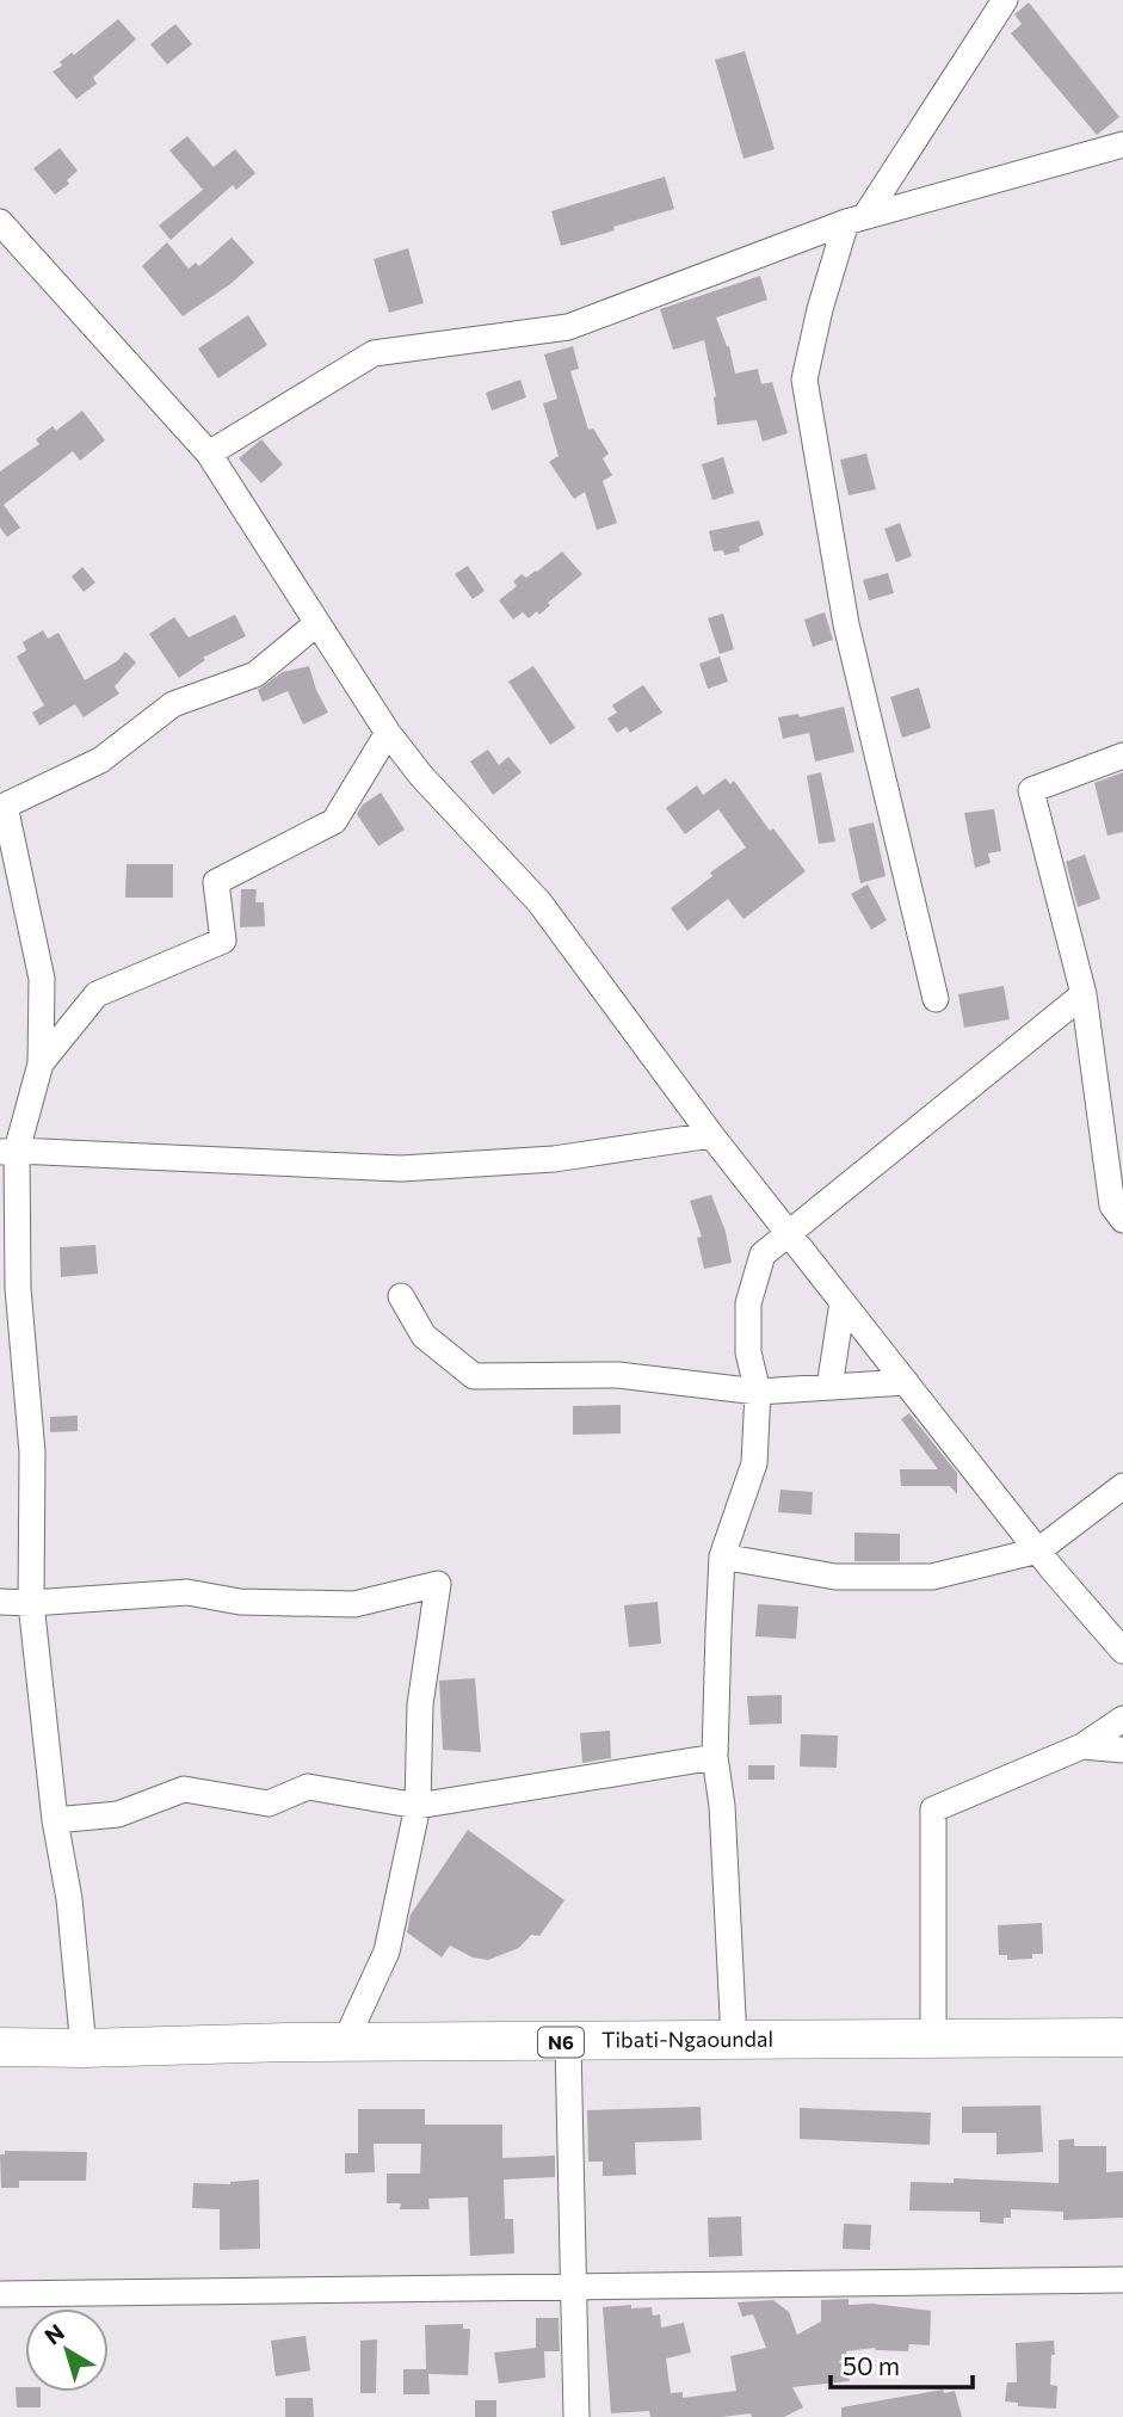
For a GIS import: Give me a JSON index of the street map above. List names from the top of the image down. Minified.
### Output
{"streets":{"highway":["Tibati-Ngaoundal","N6"]},"scale_bar":"50 m","north":"top left"}
